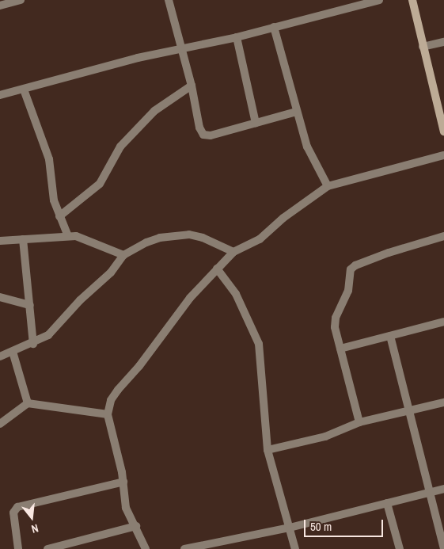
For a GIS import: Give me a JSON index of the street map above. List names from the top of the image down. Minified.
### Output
{"scale_bar":"50 m","north":"bottom"}
